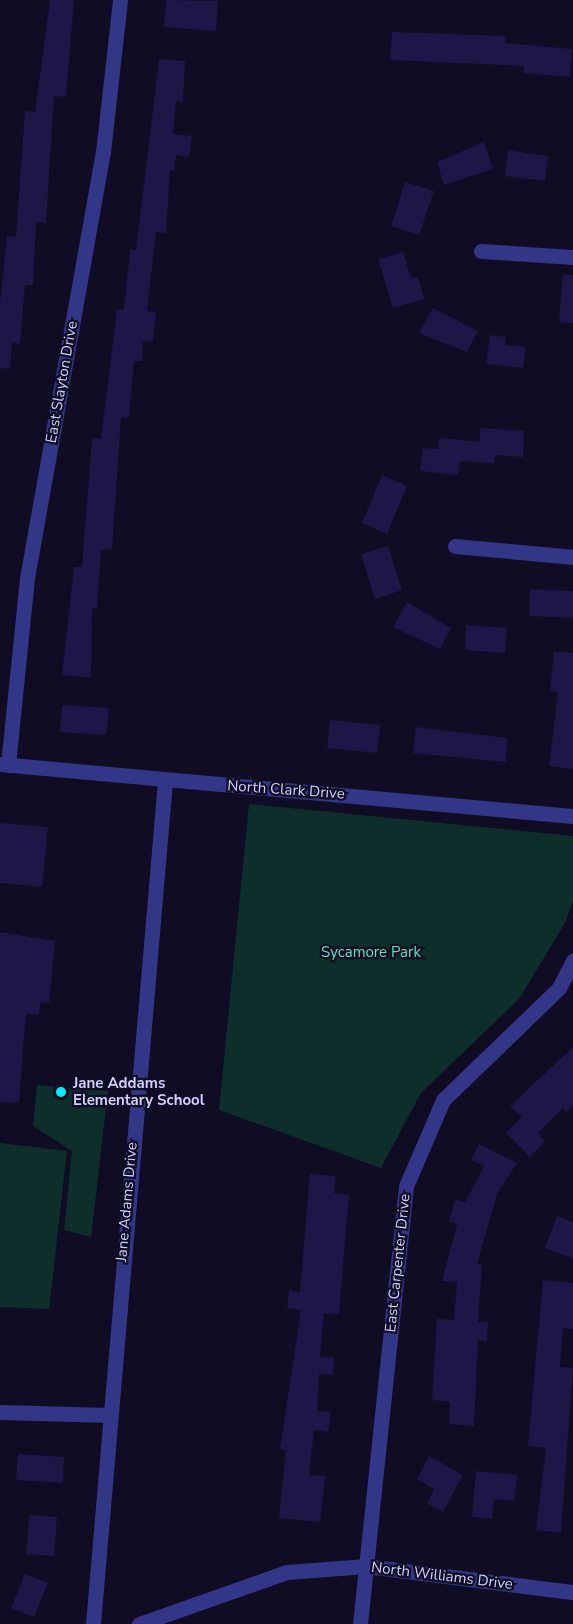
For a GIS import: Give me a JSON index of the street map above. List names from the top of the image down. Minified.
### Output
{"streets":{"street":["East Slayton Drive","North Clark Drive","Jane Adams Drive","East Carpenter Drive","North Williams Drive"]},"crossings":[["East Slayton Drive","North Clark Drive"],["North Clark Drive","Jane Adams Drive"],["East Carpenter Drive","North Williams Drive"]],"parks":["Sycamore Park"],"places":["Jane Addams Elementary School"]}
